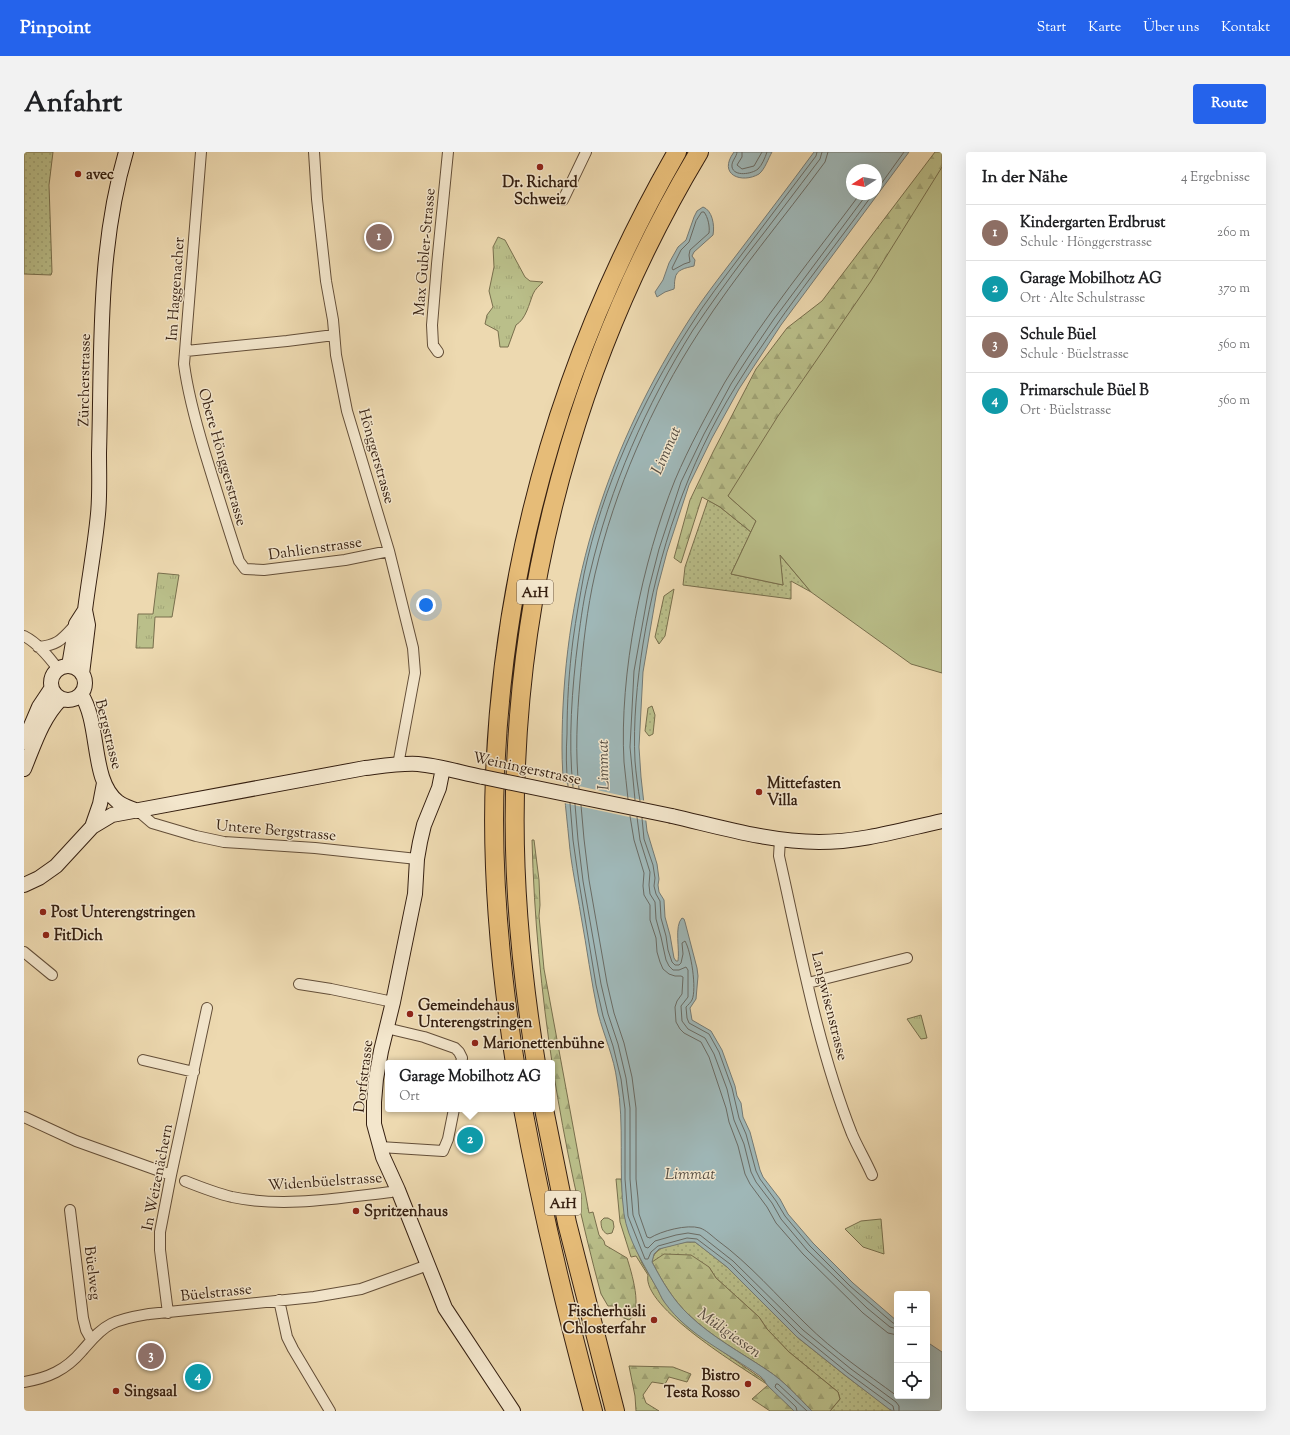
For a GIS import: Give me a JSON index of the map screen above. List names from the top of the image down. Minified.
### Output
{"streets":{"highway":["A1H"],"main road":["Zürcherstrasse","Bergstrasse","Weiningerstrasse","Dorfstrasse"],"street":["Max Gubler-Strasse","Im Haggenacher","Hönggerstrasse","Obere Hönggerstrasse","Dahlienstrasse","Untere Bergstrasse","Langwisenstrasse","In Weizenächern","Widenbüelstrasse","Büelweg","Büelstrasse"]},"crossings":[["Im Haggenacher","Hönggerstrasse"],["Im Haggenacher","Obere Hönggerstrasse"],["Zürcherstrasse","Bergstrasse"],["Hönggerstrasse","Dahlienstrasse"],["Hönggerstrasse","Weiningerstrasse"],["Obere Hönggerstrasse","Dahlienstrasse"],["Bergstrasse","Weiningerstrasse"],["Bergstrasse","Untere Bergstrasse"],["Weiningerstrasse","Untere Bergstrasse"],["Weiningerstrasse","Langwisenstrasse"],["Weiningerstrasse","Dorfstrasse"],["Untere Bergstrasse","Dorfstrasse"],["Dorfstrasse","Widenbüelstrasse"],["Dorfstrasse","Büelstrasse"],["In Weizenächern","Büelstrasse"],["Büelweg","Büelstrasse"]],"water":["Limmat","Müligiessen"],"places":["Dr. Richard Schweiz","avec","Mittefasten Villa","Post Unterengstringen","FitDich","Gemeindehaus Unterengstringen","Marionettenbühne","Spritzenhaus","Fischerhüsli Chlosterfahr","Bistro Testa Rosso","Singsaal"],"north":"left","page":{"header":"Pinpoint","nav":["Start","Karte","Über uns","Kontakt"],"title":"Anfahrt","buttons":"Route","heading":["In der Nähe","4 Ergebnisse"],"list":[{"mark":"1","name":"Kindergarten Erdbrust","note":"Schule · Hönggerstrasse","value":"260 m"},{"mark":"2","name":"Garage Mobilhotz AG","note":"Ort · Alte Schulstrasse","value":"370 m"},{"mark":"3","name":"Schule Büel","note":"Schule · Büelstrasse","value":"560 m"},{"mark":"4","name":"Primarschule Büel B","note":"Ort · Büelstrasse","value":"560 m"}],"pins":["1","2","3","4"],"popup":["Garage Mobilhotz AG","Ort"],"map_buttons":["+","−"]}}
